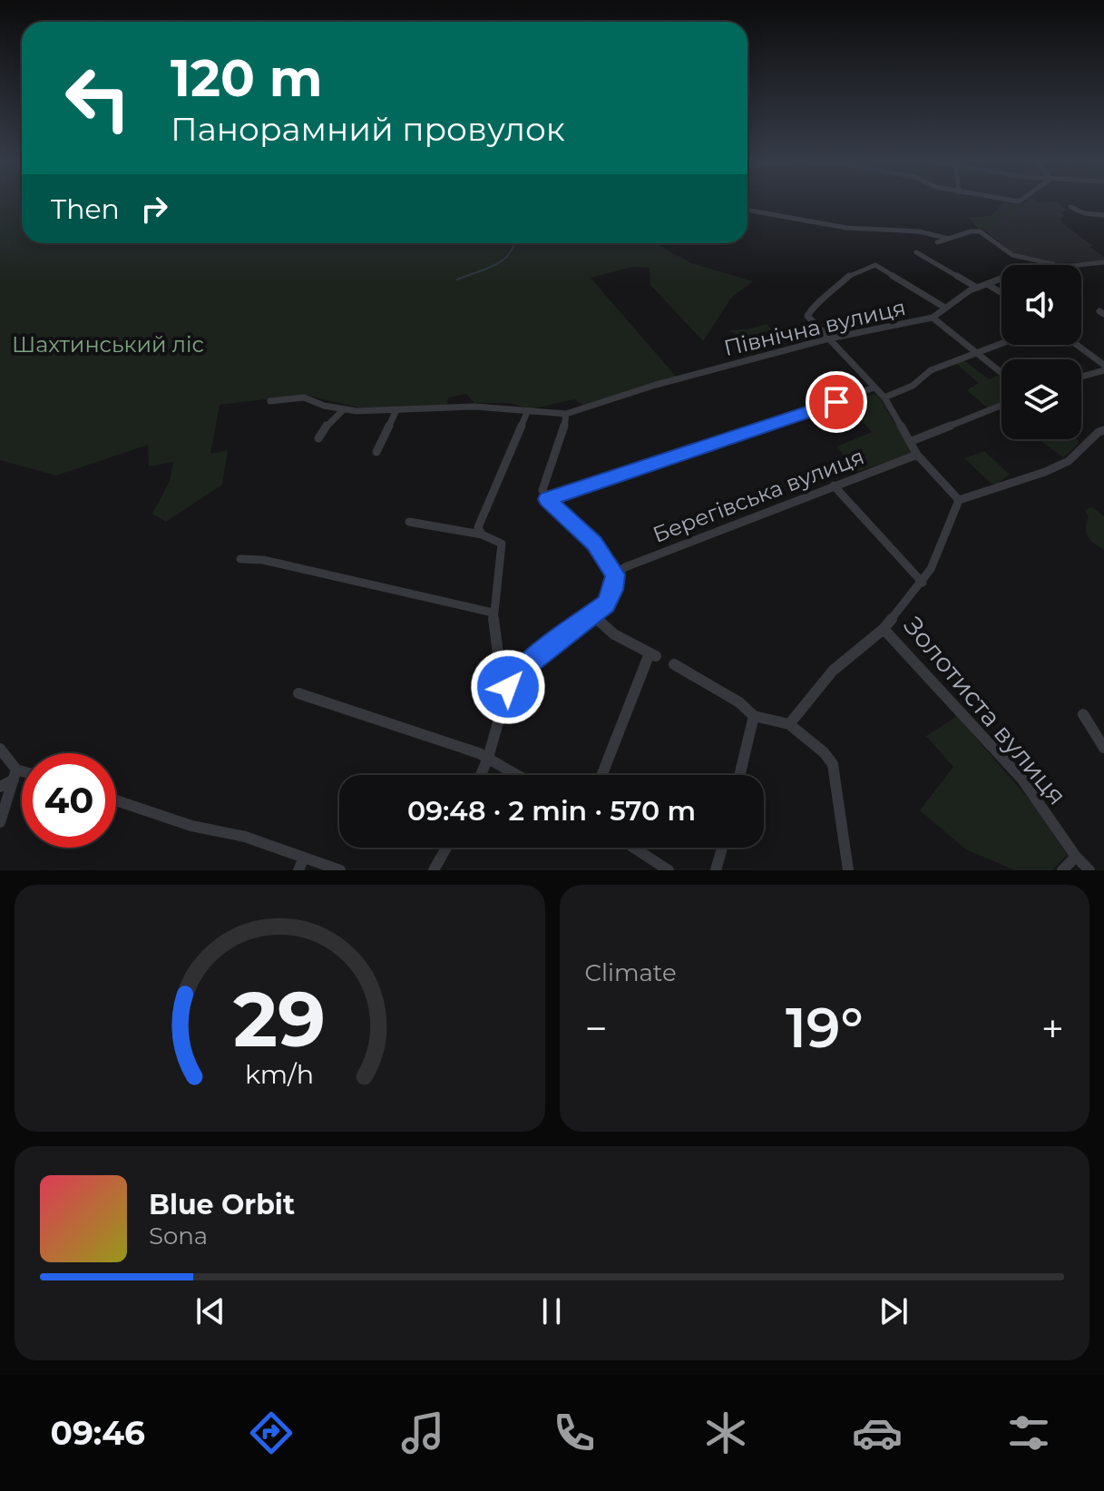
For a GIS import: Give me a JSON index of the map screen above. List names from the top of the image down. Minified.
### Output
{"streets":{"street":["Північна вулиця","Берегівська вулиця","Золотиста вулиця"]},"parks":["Шахтинський ліс"],"page":{"turn":["120 m","Панорамний провулок"],"then":"Then","limit":"40","trip":"09:48 · 2 min · 570 m","tile":"Climate","heat":["−","19°","+"],"song":["Blue Orbit","Sona"],"tabs":"09:46","gauge":["29","km/h"]}}
